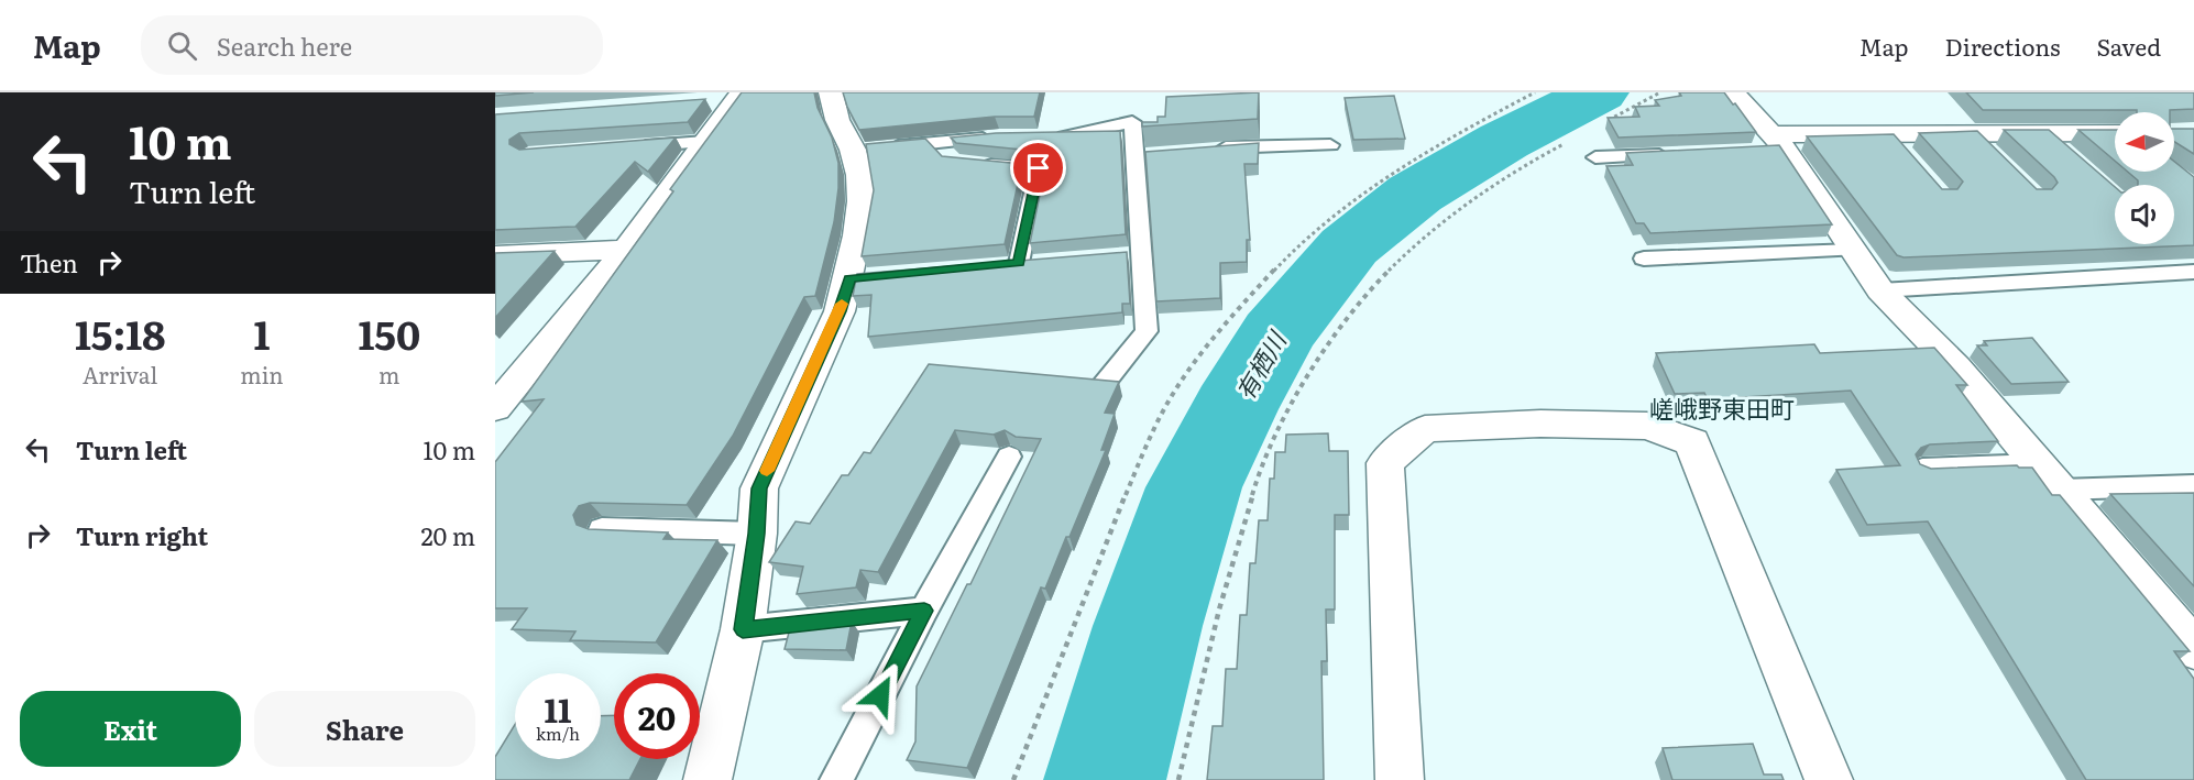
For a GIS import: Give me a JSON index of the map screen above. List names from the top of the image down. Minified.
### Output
{"districts":["嵯峨野東田町"],"water":["有栖川"],"north":"left","page":{"header":"Map","search":"Search here","nav":["Map","Directions","Saved"],"turn":["10 m","Turn left"],"then":"Then","eta":["15:18","Arrival","1","min","150","m"],"list":[{"name":"Turn left","value":"10 m"},{"name":"Turn right","value":"20 m"}],"speed":"11 km/h","limit":"20","buttons":["Exit","Share"]}}
